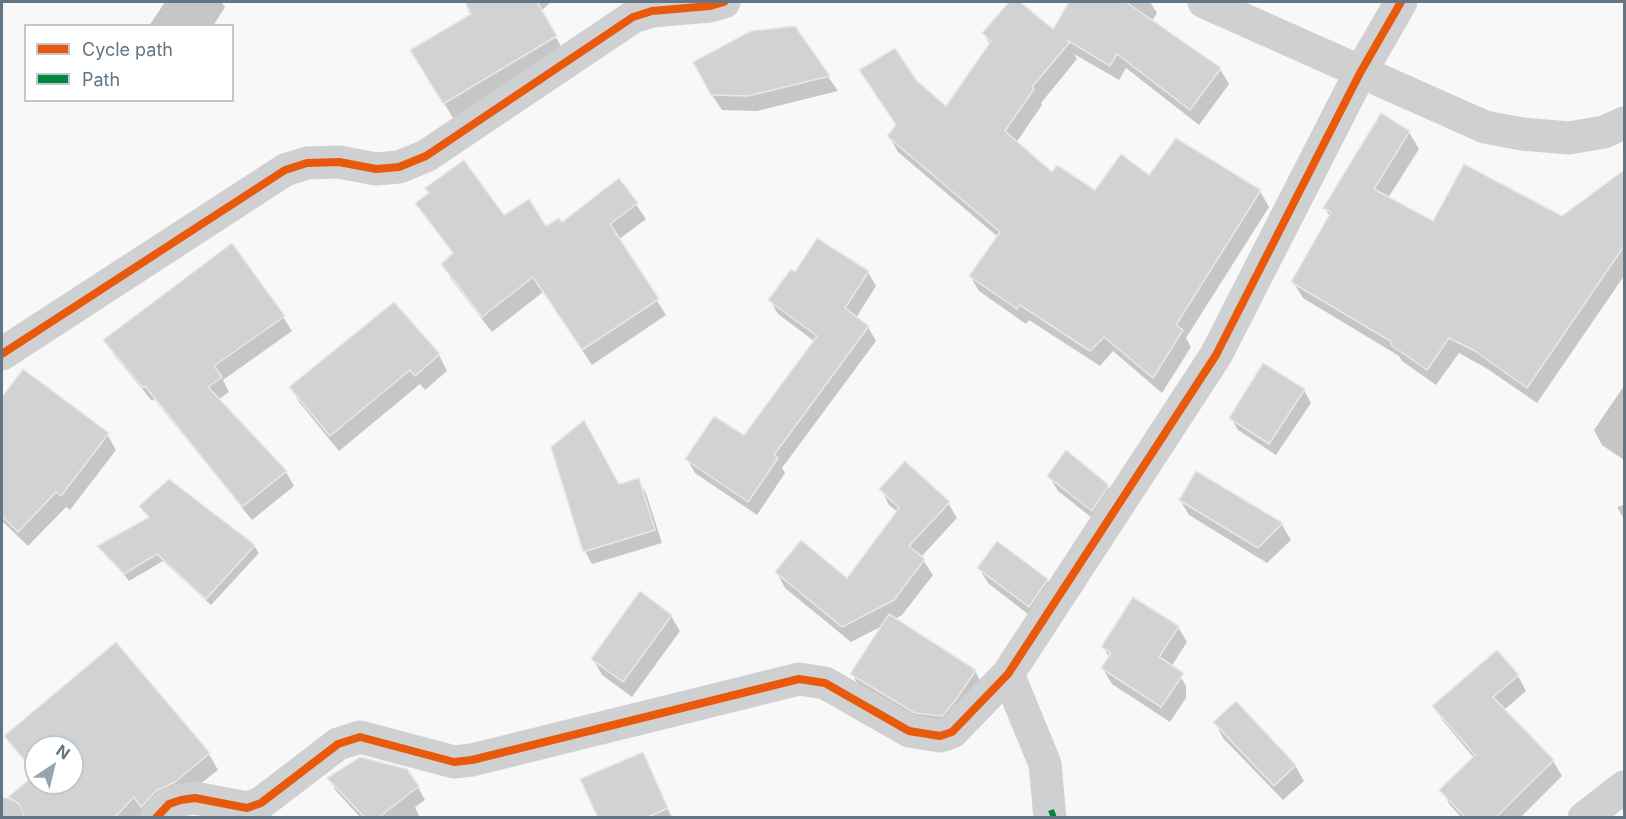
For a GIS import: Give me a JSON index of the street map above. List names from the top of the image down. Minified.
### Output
{"legend":["Cycle path","Path"],"north":"top right"}
